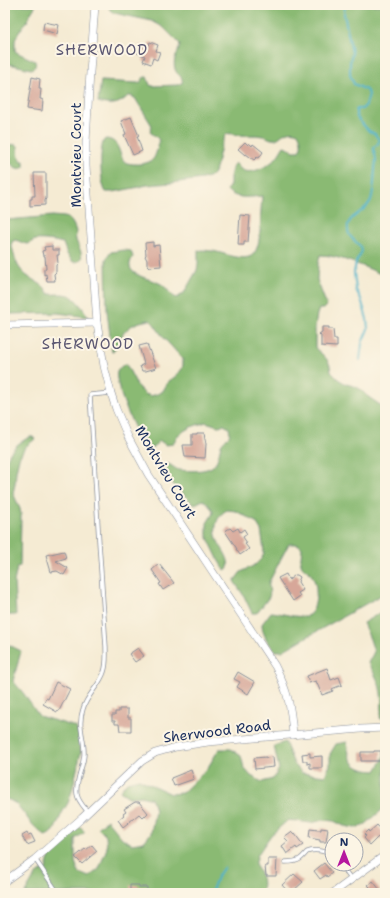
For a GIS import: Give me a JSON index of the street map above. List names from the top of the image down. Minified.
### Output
{"streets":{"street":["Montvieu Court","Sherwood Road"]},"crossings":[["Montvieu Court","Sherwood Road"]],"districts":["SHERWOOD","SHERWOOD"],"north":"top"}
